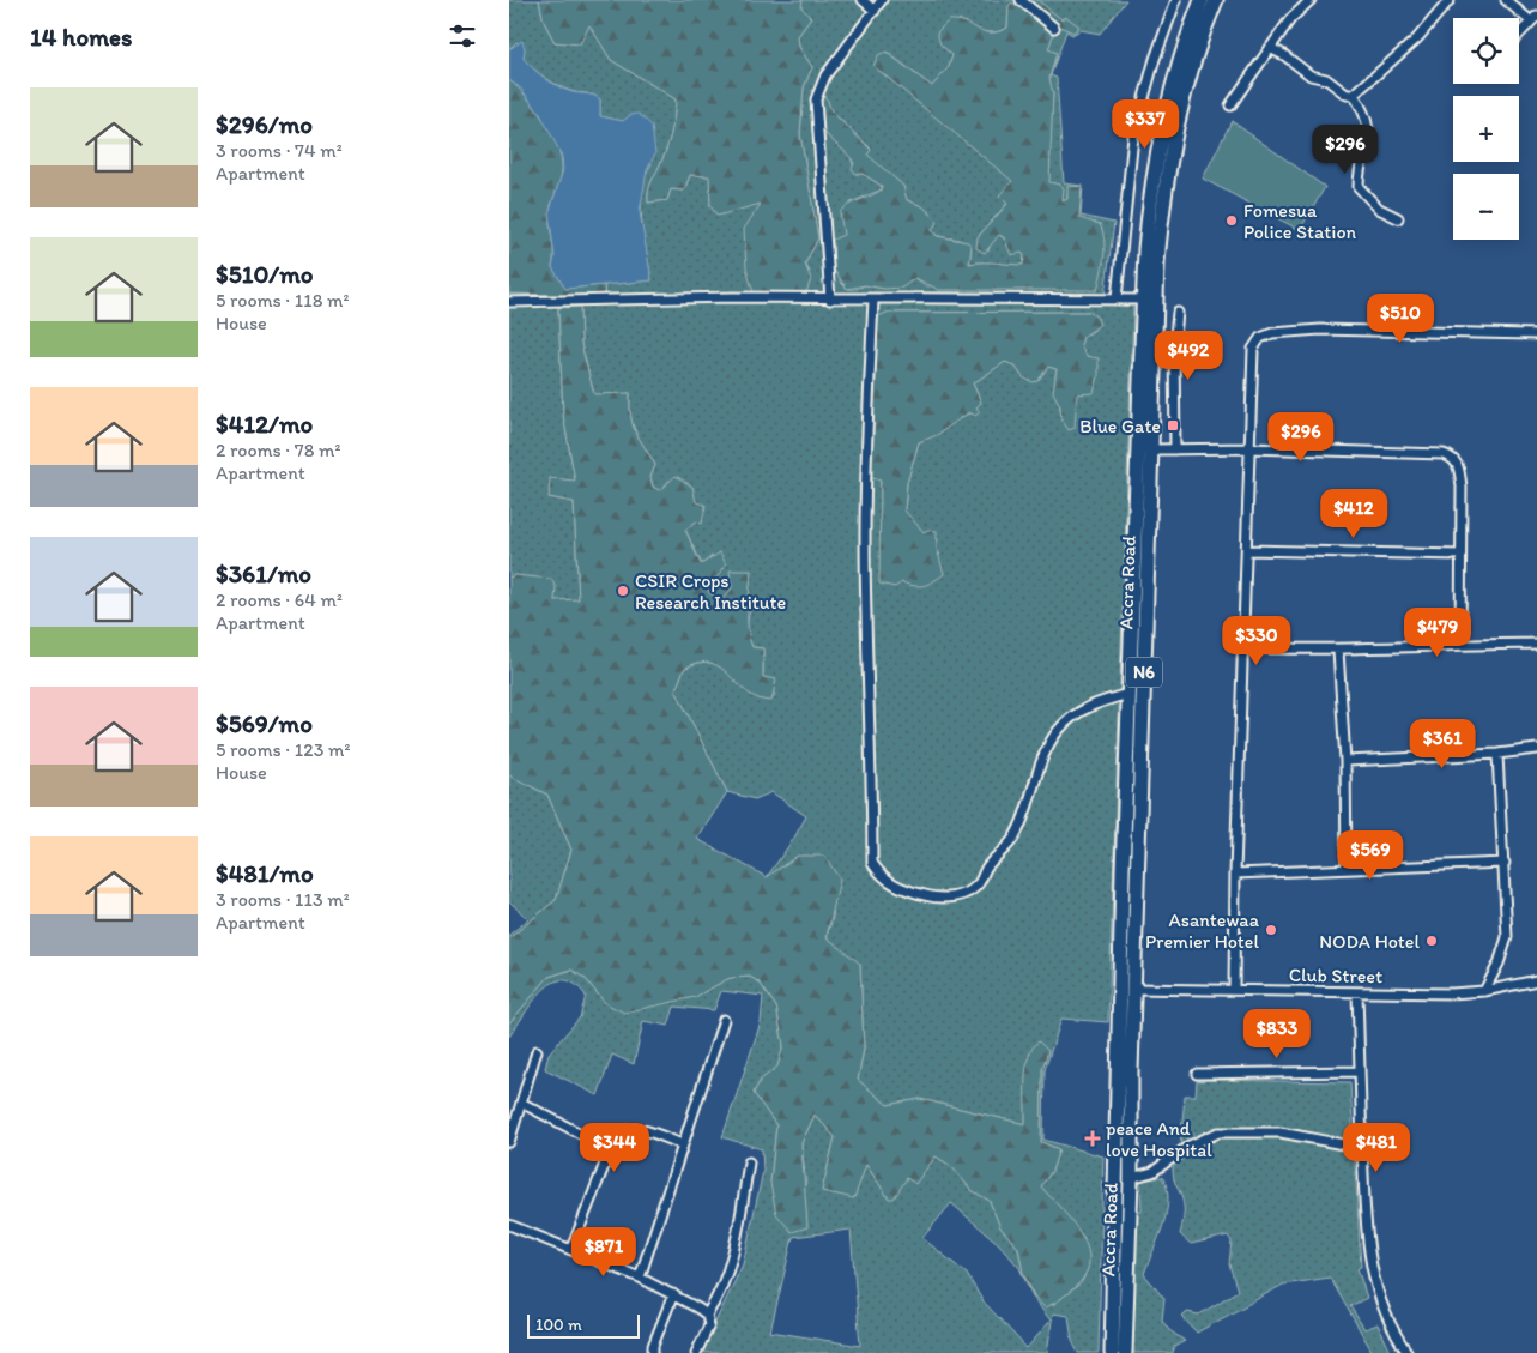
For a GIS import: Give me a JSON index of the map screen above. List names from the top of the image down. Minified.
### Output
{"streets":{"highway":["Accra Road","N6"],"street":["Club Street"]},"crossings":[["Accra Road","Club Street"]],"places":{"other":["Fomesua Police Station","CSIR Crops Research Institute","Asantewaa Premier Hotel","NODA Hotel"],"transit":["Blue Gate"],"health":["peace And love Hospital"]},"scale_bar":"100 m","page":{"heading":"14 homes","map_buttons":["+","−"],"list":[{"name":"$296/mo","note":"3 rooms · 74 m² · Apartment"},{"name":"$510/mo","note":"5 rooms · 118 m² · House"},{"name":"$412/mo","note":"2 rooms · 78 m² · Apartment"},{"name":"$361/mo","note":"2 rooms · 64 m² · Apartment"},{"name":"$569/mo","note":"5 rooms · 123 m² · House"},{"name":"$481/mo","note":"3 rooms · 113 m² · Apartment"}],"price":["$337","$296","$510","$492","$296","$412","$479","$330","$361","$569","$833","$344","$481","$871"],"scale":"100 m"}}
